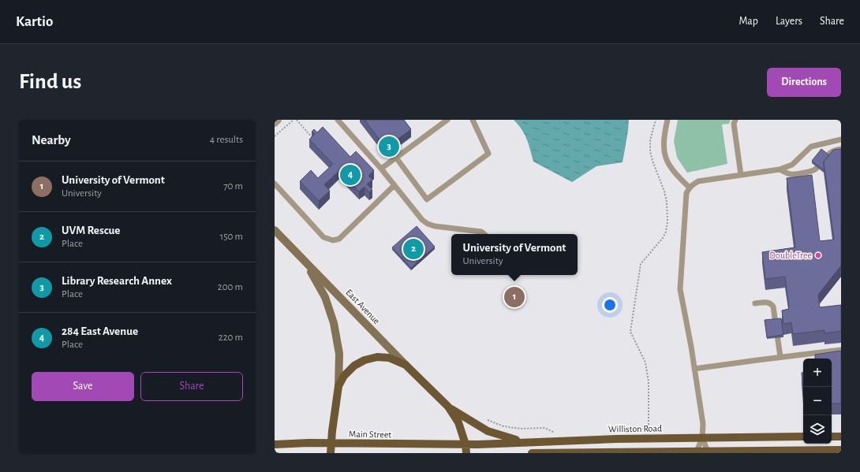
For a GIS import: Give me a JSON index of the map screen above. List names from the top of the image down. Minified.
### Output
{"streets":{"main road":["East Avenue","Williston Road","Main Street"]},"crossings":[["East Avenue","Williston Road"],["East Avenue","Main Street"],["Williston Road","Main Street"]],"places":["DoubleTree"],"page":{"header":"Kartio","nav":["Map","Layers","Share"],"buttons":["Directions",["Save","Share"]],"title":"Find us","heading":["Nearby","4 results"],"pins":["3","4","2","1"],"list":[{"mark":"1","name":"University of Vermont","note":"University","value":"70 m"},{"mark":"2","name":"UVM Rescue","note":"Place","value":"150 m"},{"mark":"3","name":"Library Research Annex","note":"Place","value":"200 m"},{"mark":"4","name":"284 East Avenue","note":"Place","value":"220 m"}],"popup":["University of Vermont","University"],"map_buttons":["+","−"]}}
